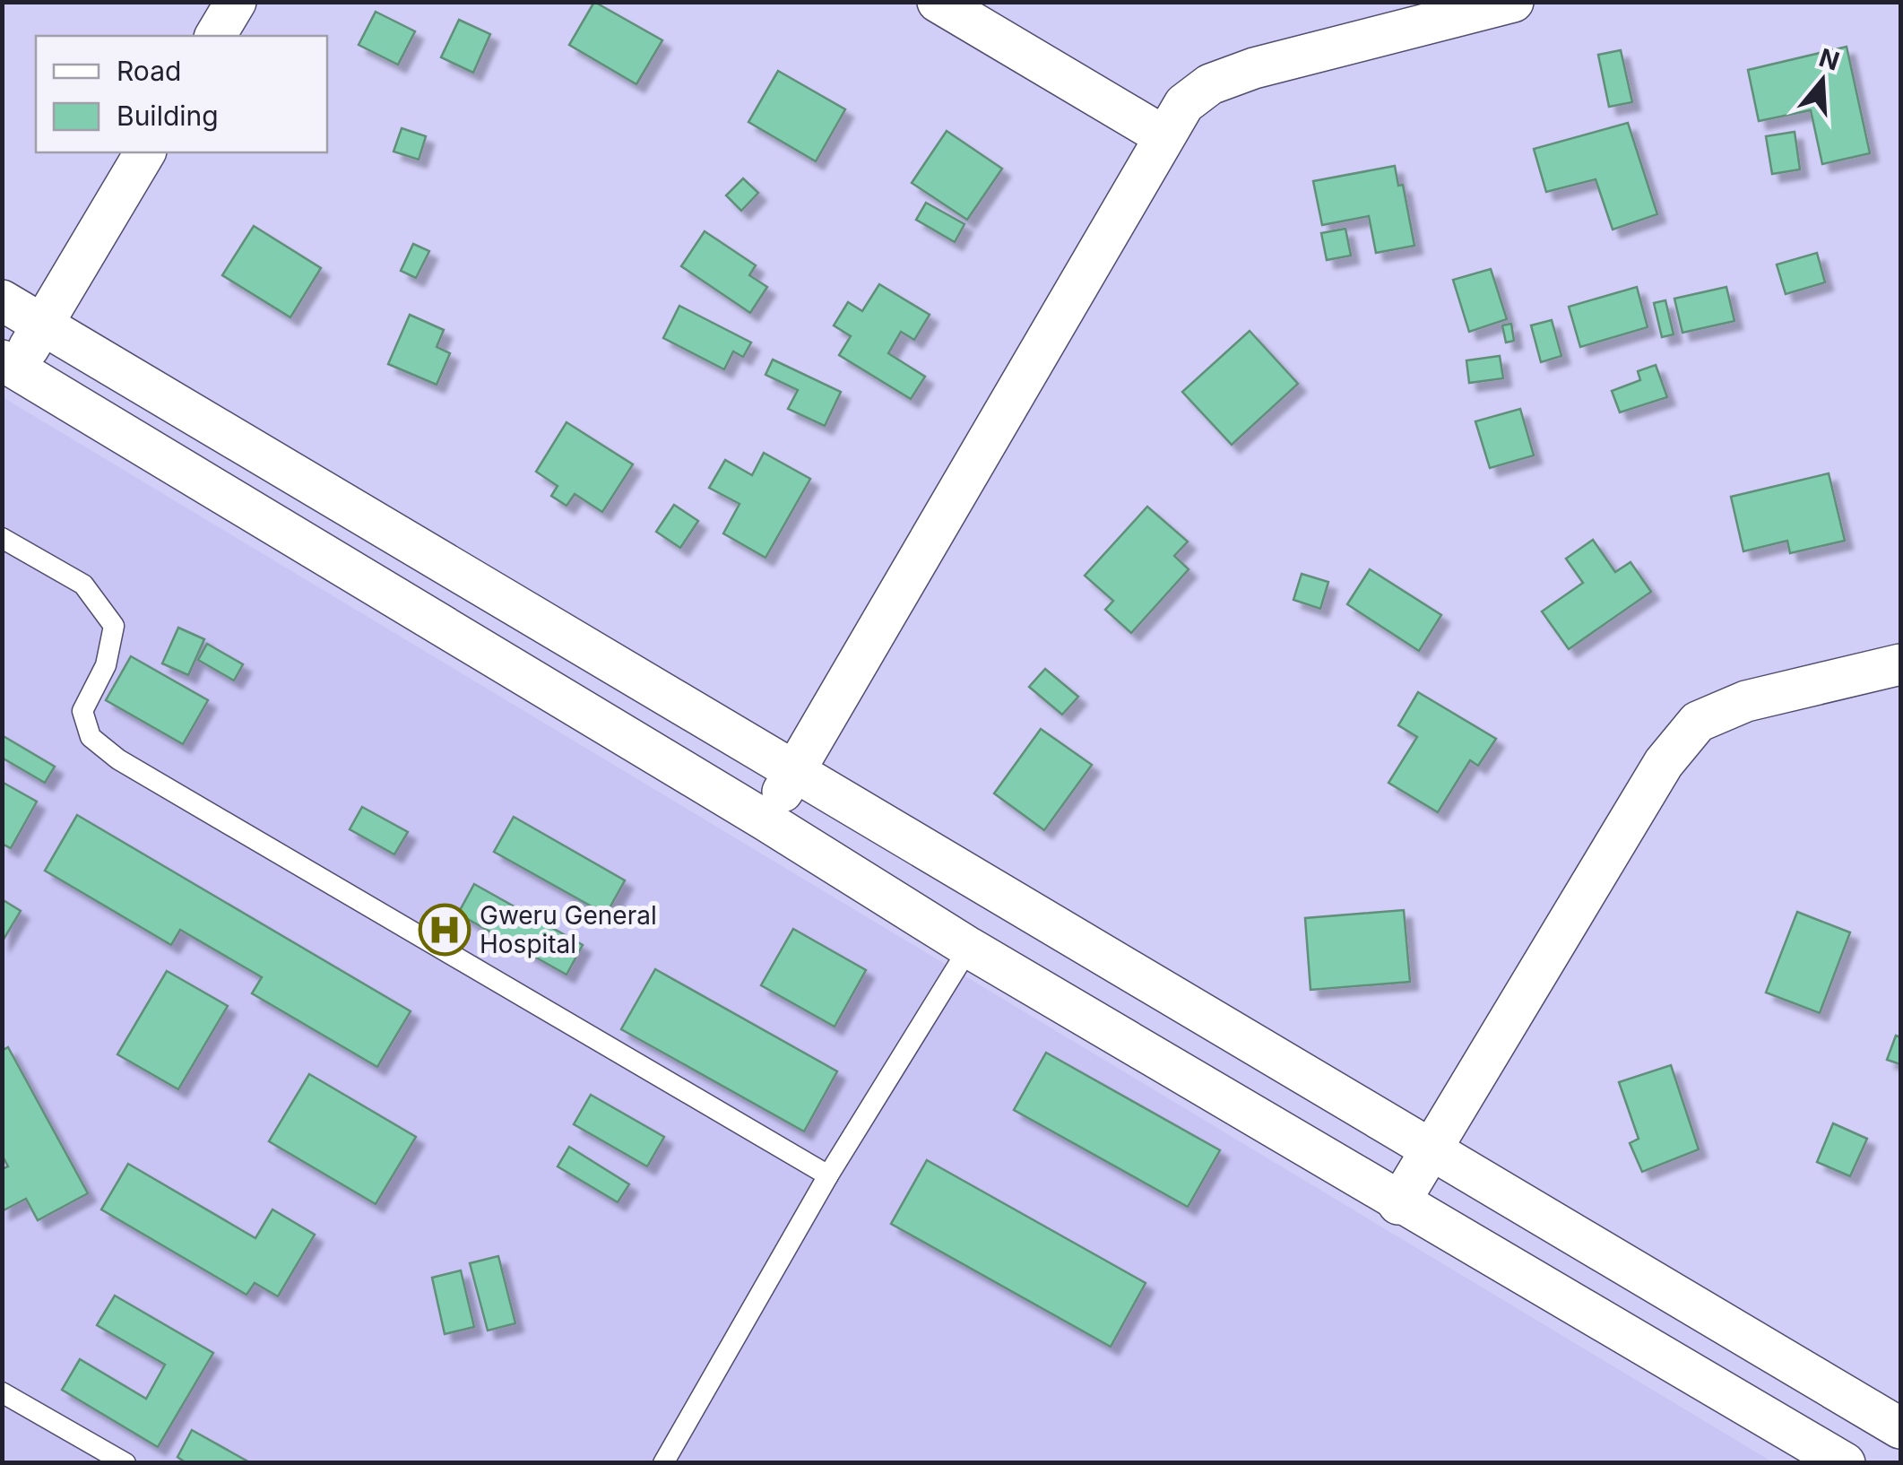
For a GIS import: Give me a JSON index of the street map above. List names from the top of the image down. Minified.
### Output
{"places":{"hospital":["Gweru General Hospital"]},"legend":["Road","Building"],"north":"top"}
